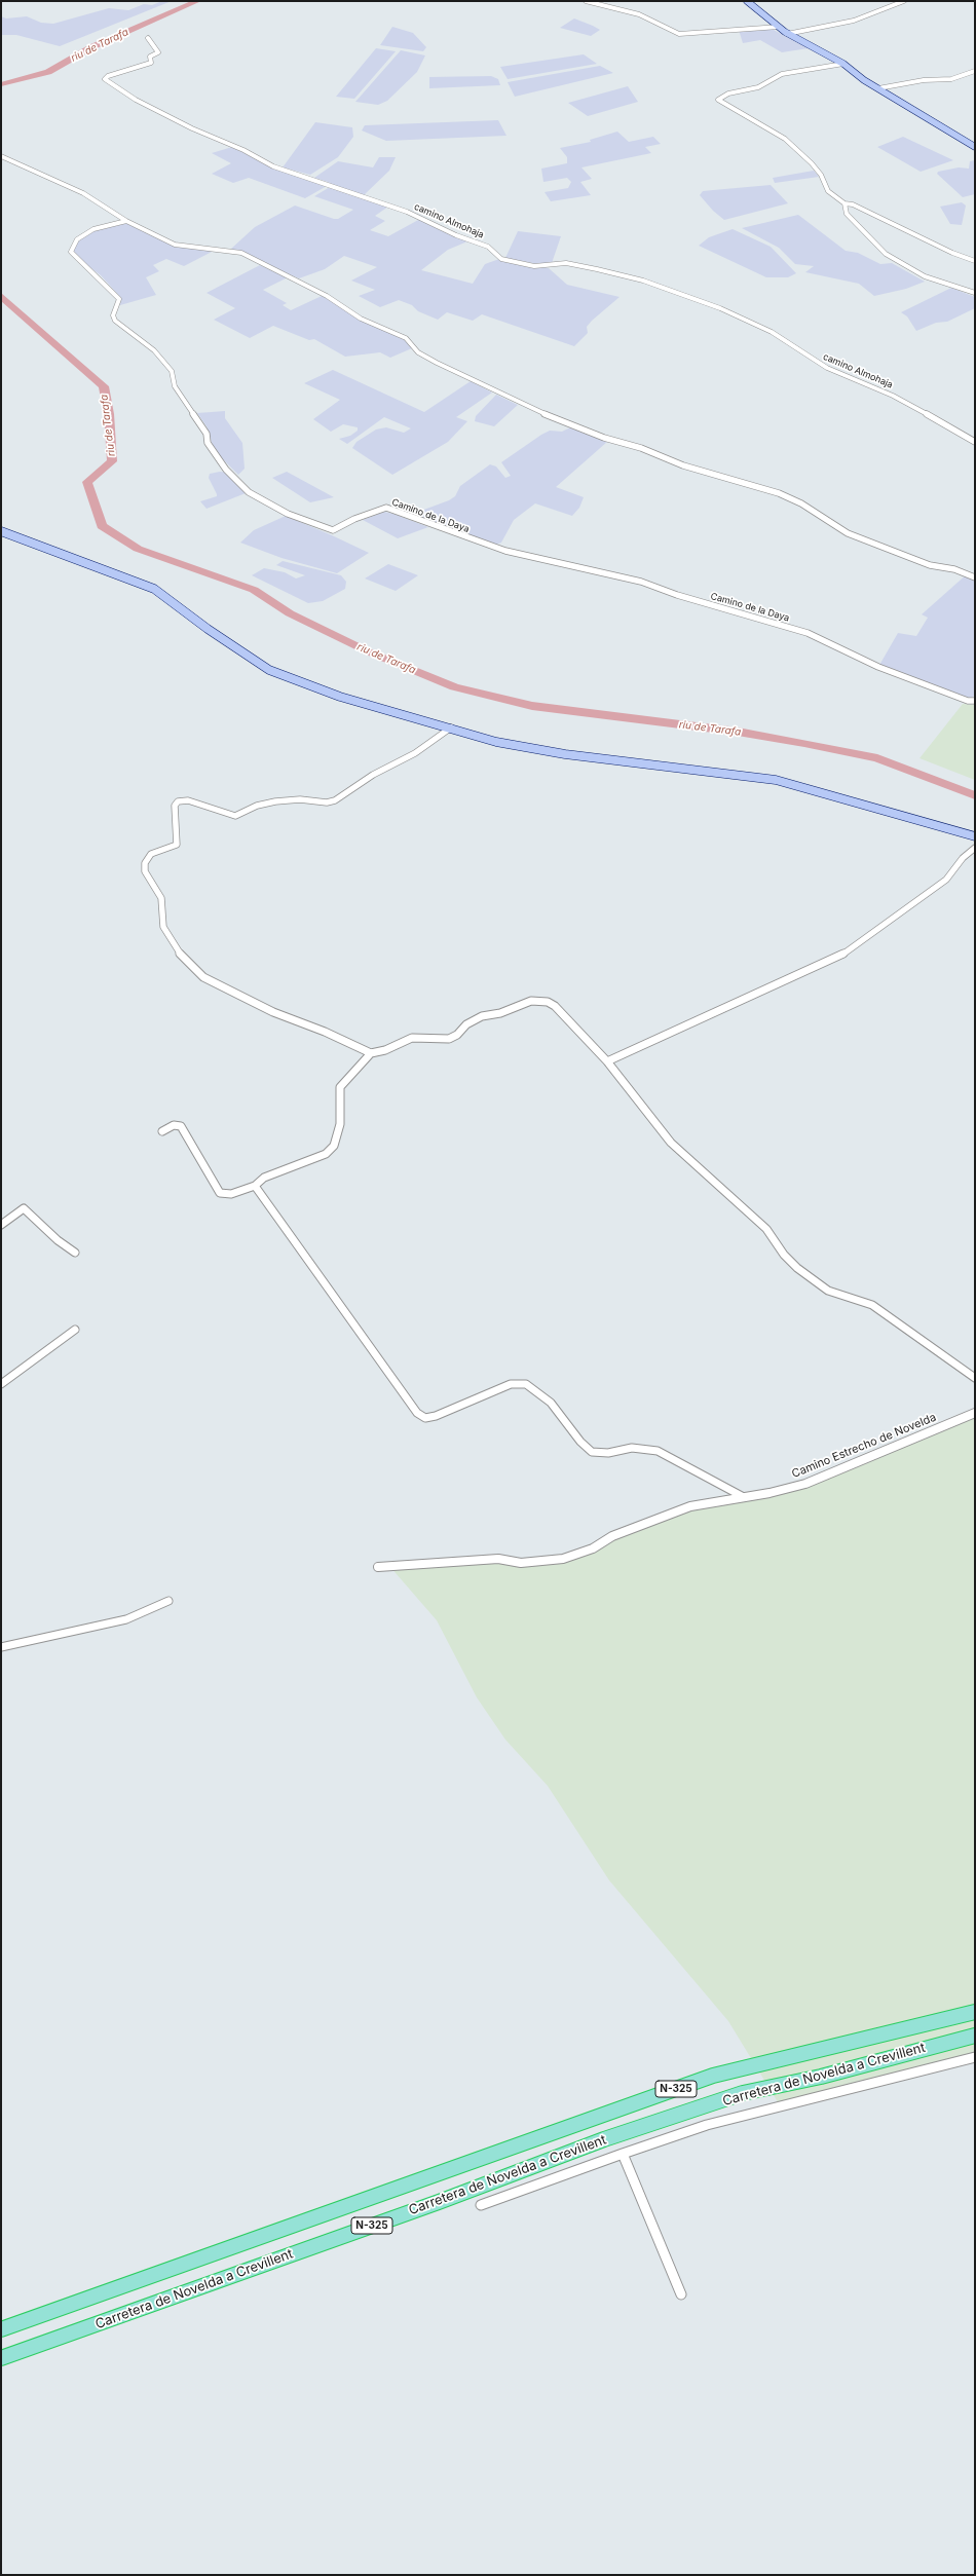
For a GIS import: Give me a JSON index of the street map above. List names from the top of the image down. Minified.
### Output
{"streets":{"highway":["Carretera de Novelda a Crevillent","N-325"],"street":["camino Almohaja","Camino de la Daya","Camino Estrecho de Novelda"]},"water":["riu de Tarafa"]}
